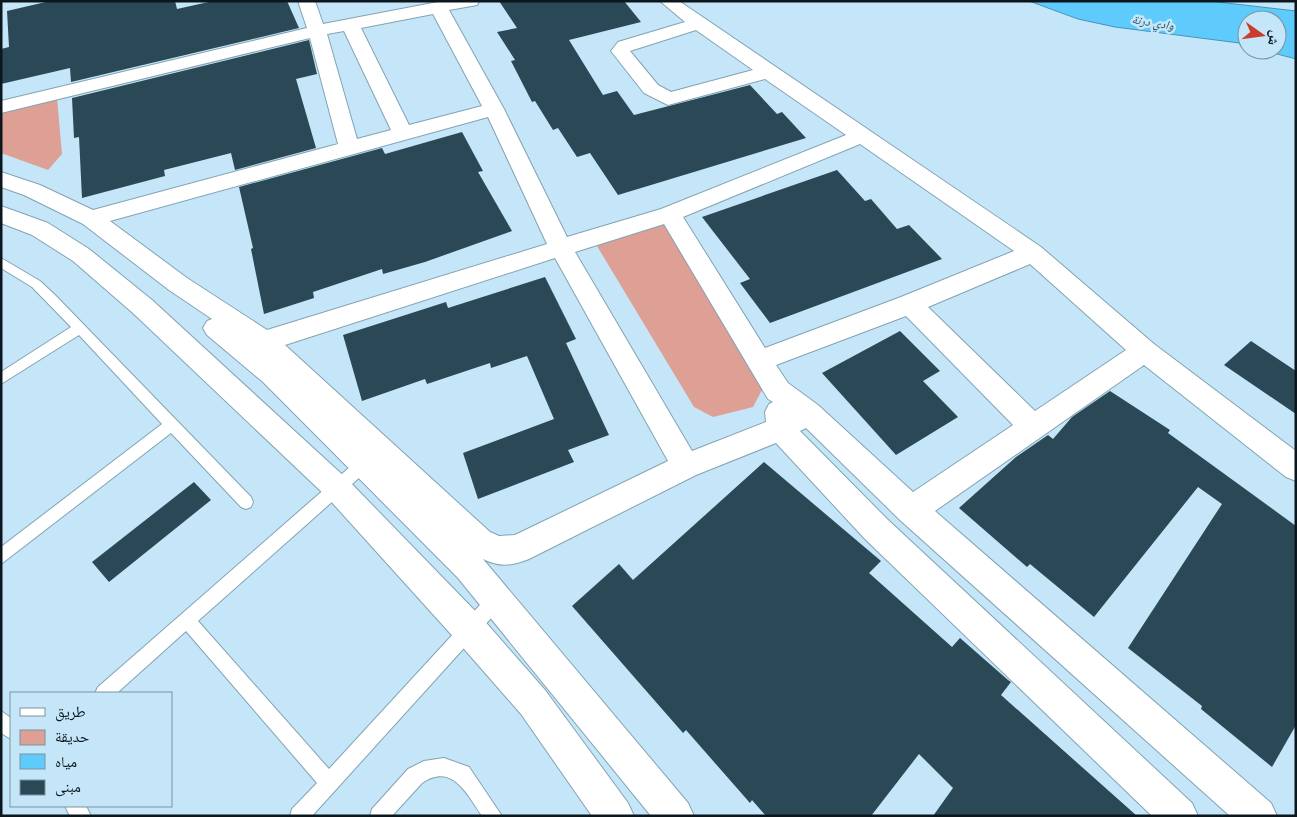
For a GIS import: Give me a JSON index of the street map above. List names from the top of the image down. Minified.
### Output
{"water":["وادي درنة"],"legend":["طريق","حديقة","مياه","مبنى"],"north":"right"}
